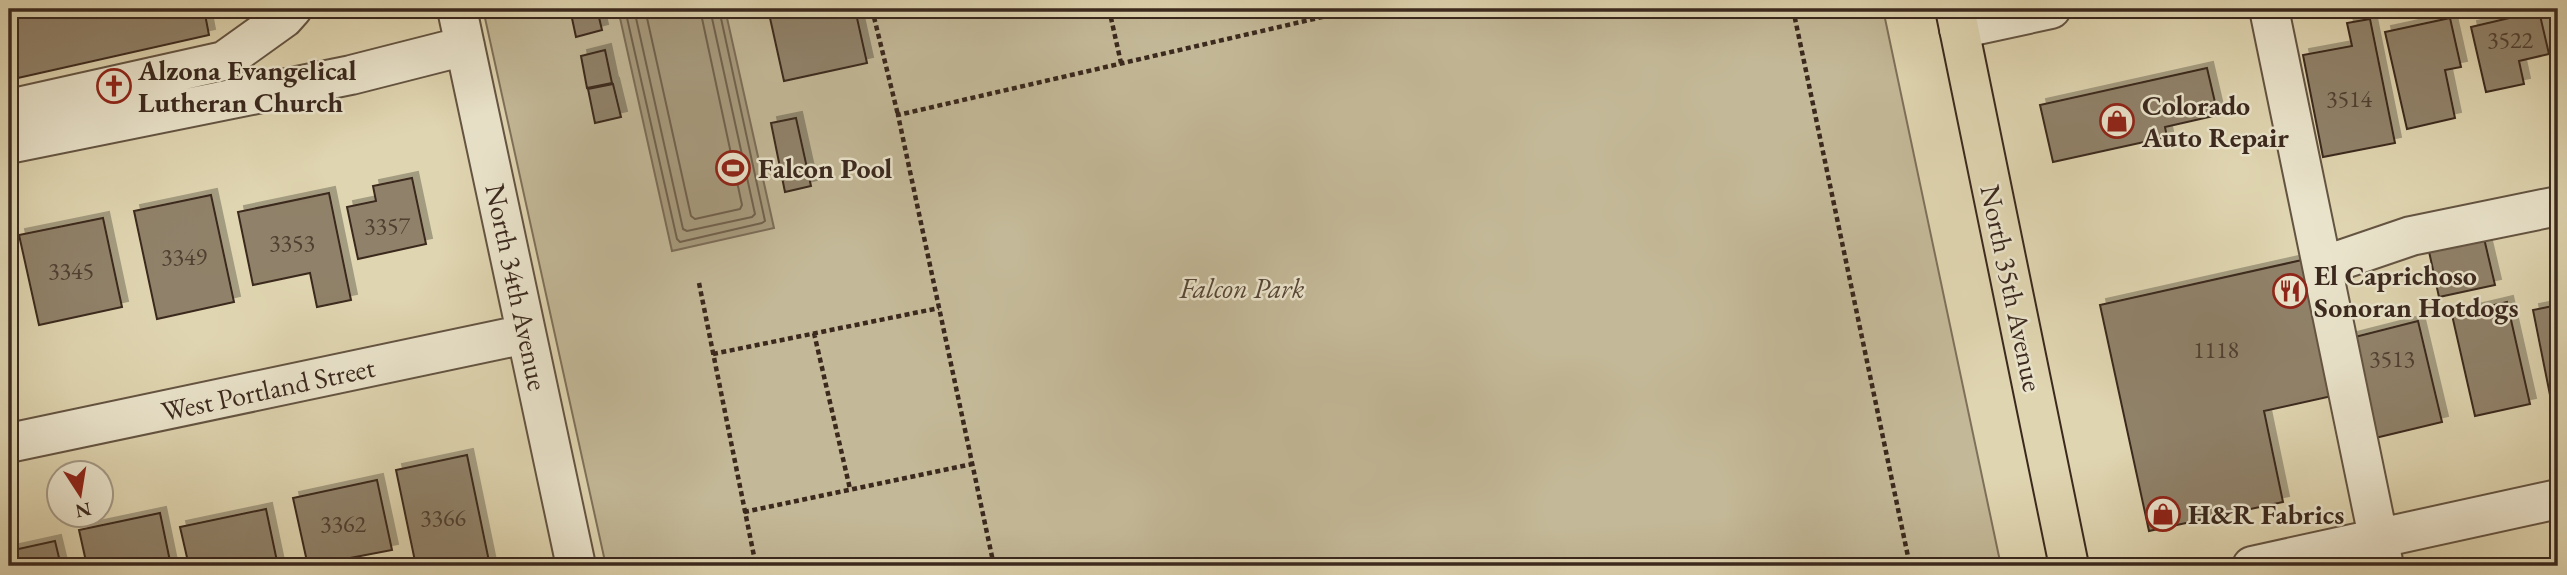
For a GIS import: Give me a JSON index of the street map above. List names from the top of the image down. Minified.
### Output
{"streets":{"main road":["North 35th Avenue"],"street":["North 34th Avenue","West Portland Street"]},"crossings":[["North 34th Avenue","West Portland Street"]],"parks":["Falcon Park"],"places":{"church":["Alzona Evangelical Lutheran Church"],"shop":["Colorado Auto Repair","H&R Fabrics"],"sports":["Falcon Pool"],"restaurant":["El Caprichoso Sonoran Hotdogs"]},"house_numbers":["3522","3514","3357","3353","3349","3345","1118","3513","3366","3362"],"north":"bottom"}
